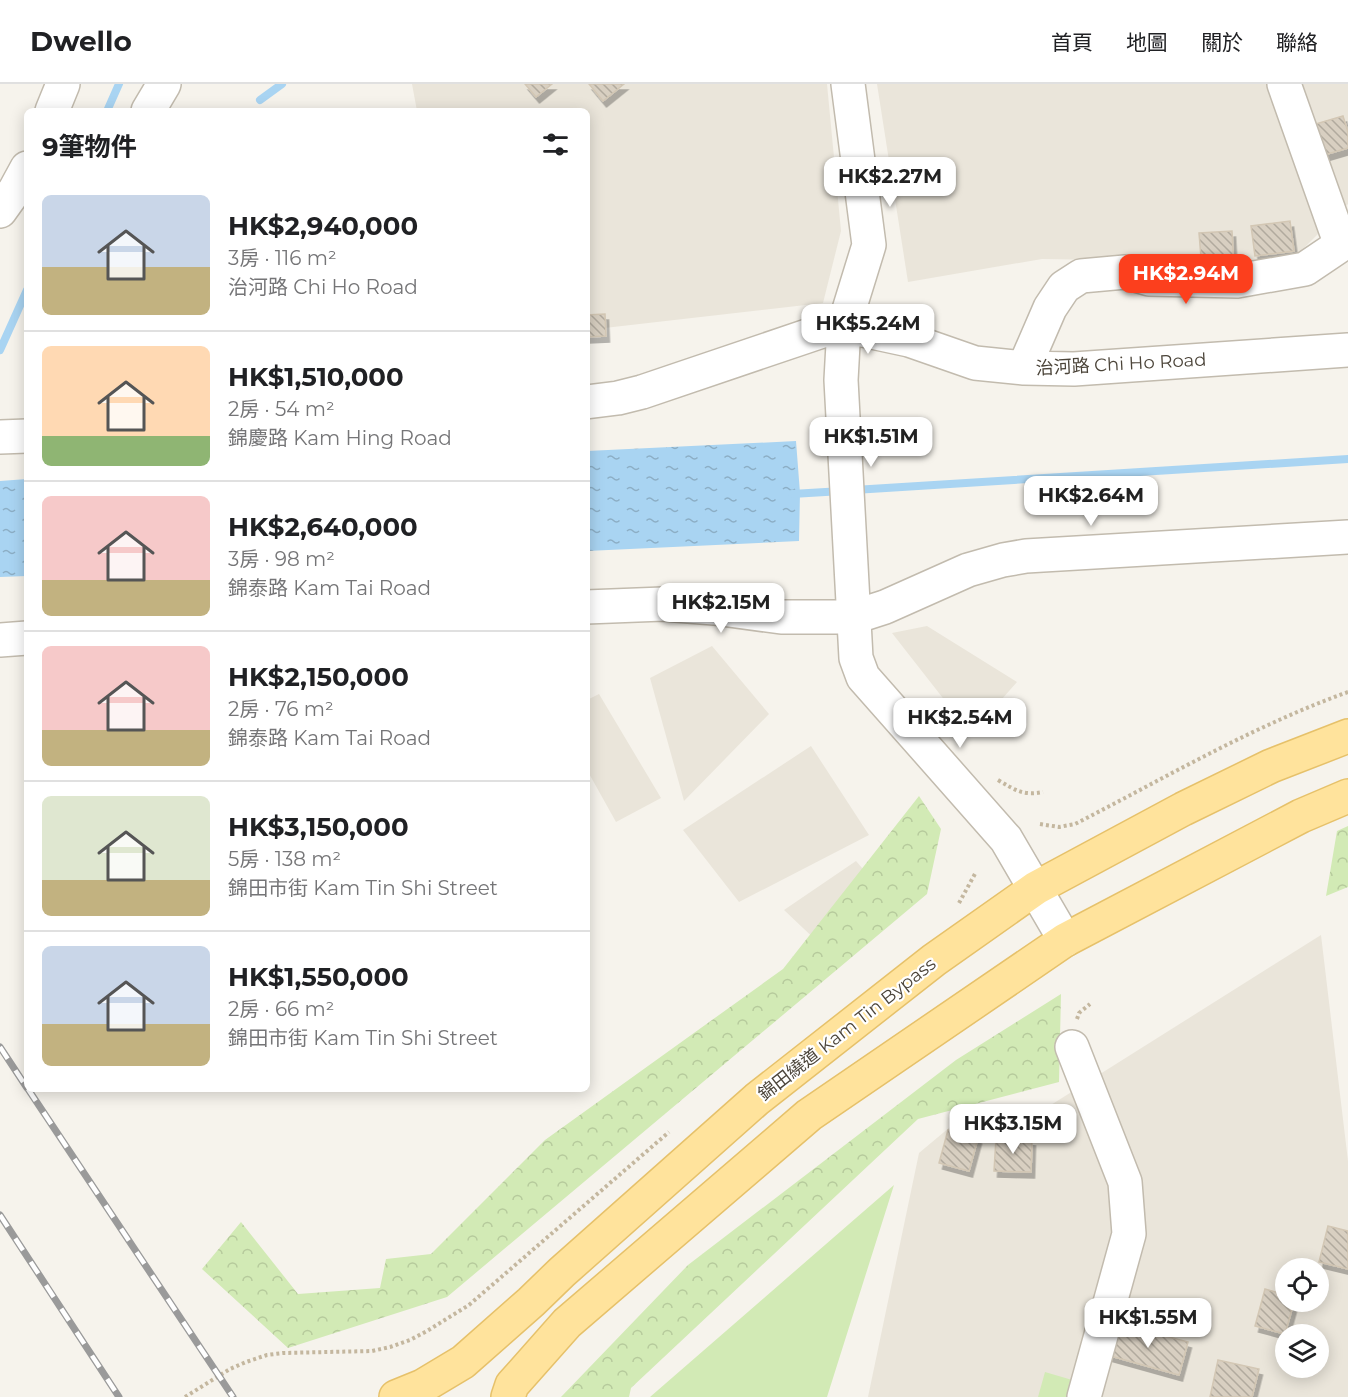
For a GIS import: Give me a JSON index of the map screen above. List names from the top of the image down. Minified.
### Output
{"streets":{"main road":["錦田繞道 Kam Tin Bypass"],"street":["治河路 Chi Ho Road"]},"page":{"header":"Dwello","nav":["首頁","地圖","關於","聯絡"],"heading":"9筆物件","price":["HK$2.27M","HK$2.94M","HK$5.24M","HK$1.51M","HK$2.64M","HK$2.15M","HK$2.54M","HK$3.15M","HK$1.55M"],"list":[{"name":"HK$2,940,000","note":"3房 · 116 m² · 治河路 Chi Ho Road"},{"name":"HK$1,510,000","note":"2房 · 54 m² · 錦慶路 Kam Hing Road"},{"name":"HK$2,640,000","note":"3房 · 98 m² · 錦泰路 Kam Tai Road"},{"name":"HK$2,150,000","note":"2房 · 76 m² · 錦泰路 Kam Tai Road"},{"name":"HK$3,150,000","note":"5房 · 138 m² · 錦田市街 Kam Tin Shi Street"},{"name":"HK$1,550,000","note":"2房 · 66 m² · 錦田市街 Kam Tin Shi Street"}]}}
